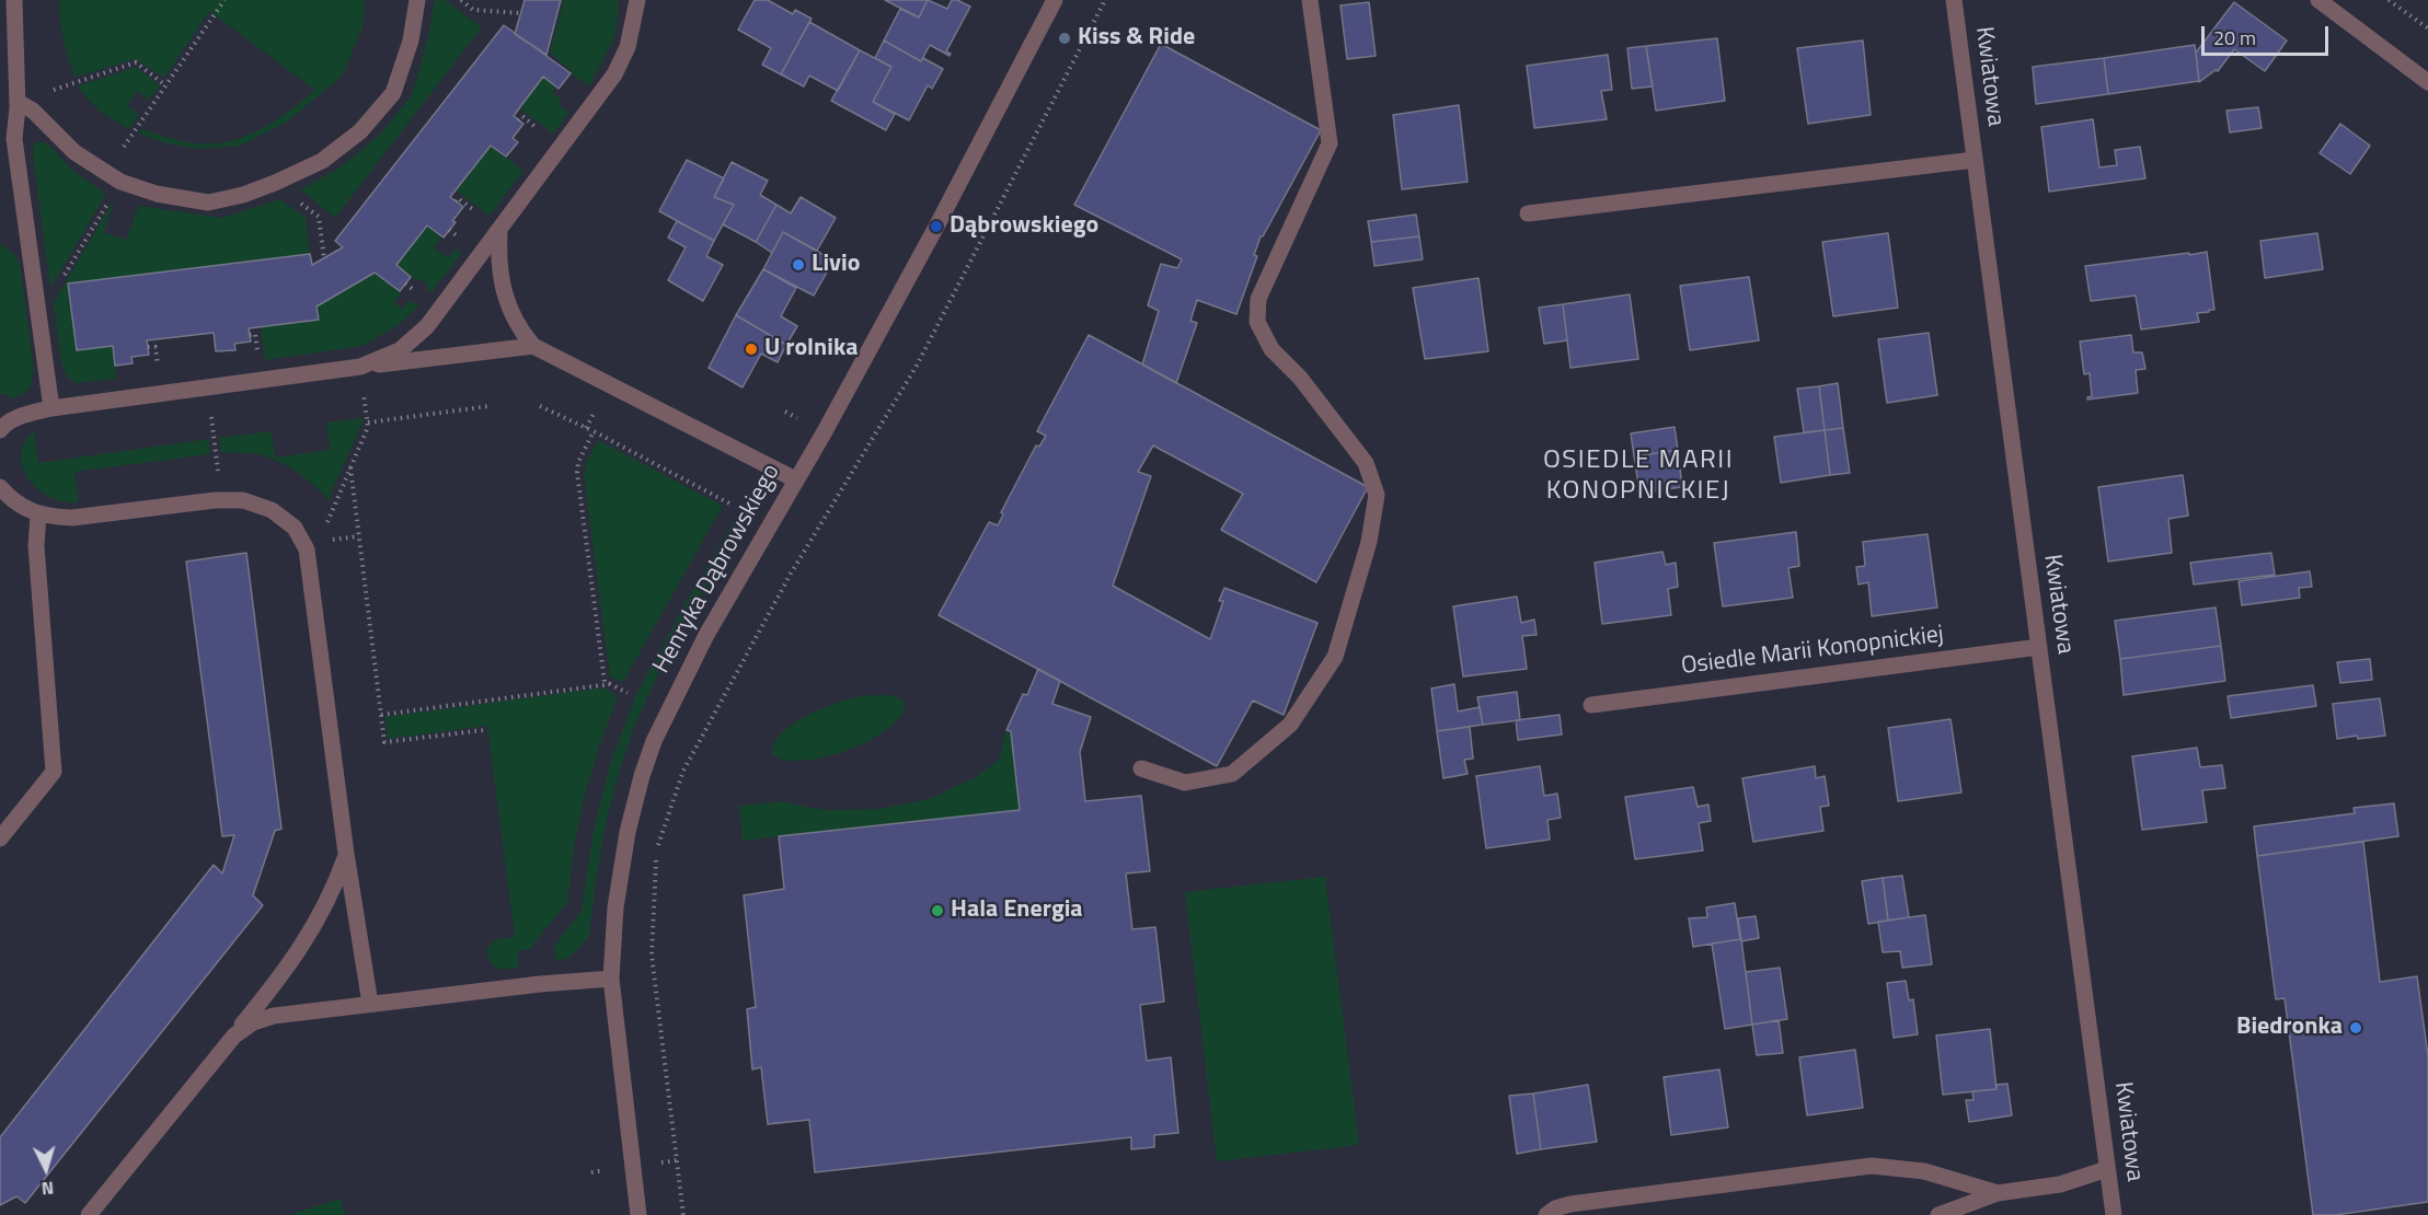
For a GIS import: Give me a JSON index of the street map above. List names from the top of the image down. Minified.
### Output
{"streets":{"street":["Kwiatowa","Henryka Dąbrowskiego","Osiedle Marii Konopnickiej"]},"crossings":[["Kwiatowa","Osiedle Marii Konopnickiej"]],"districts":["OSIEDLE MARII KONOPNICKIEJ"],"places":["Kiss & Ride","Dąbrowskiego","Livio","U rolnika","Hala Energia","Biedronka"],"scale_bar":"20 m","north":"bottom"}
